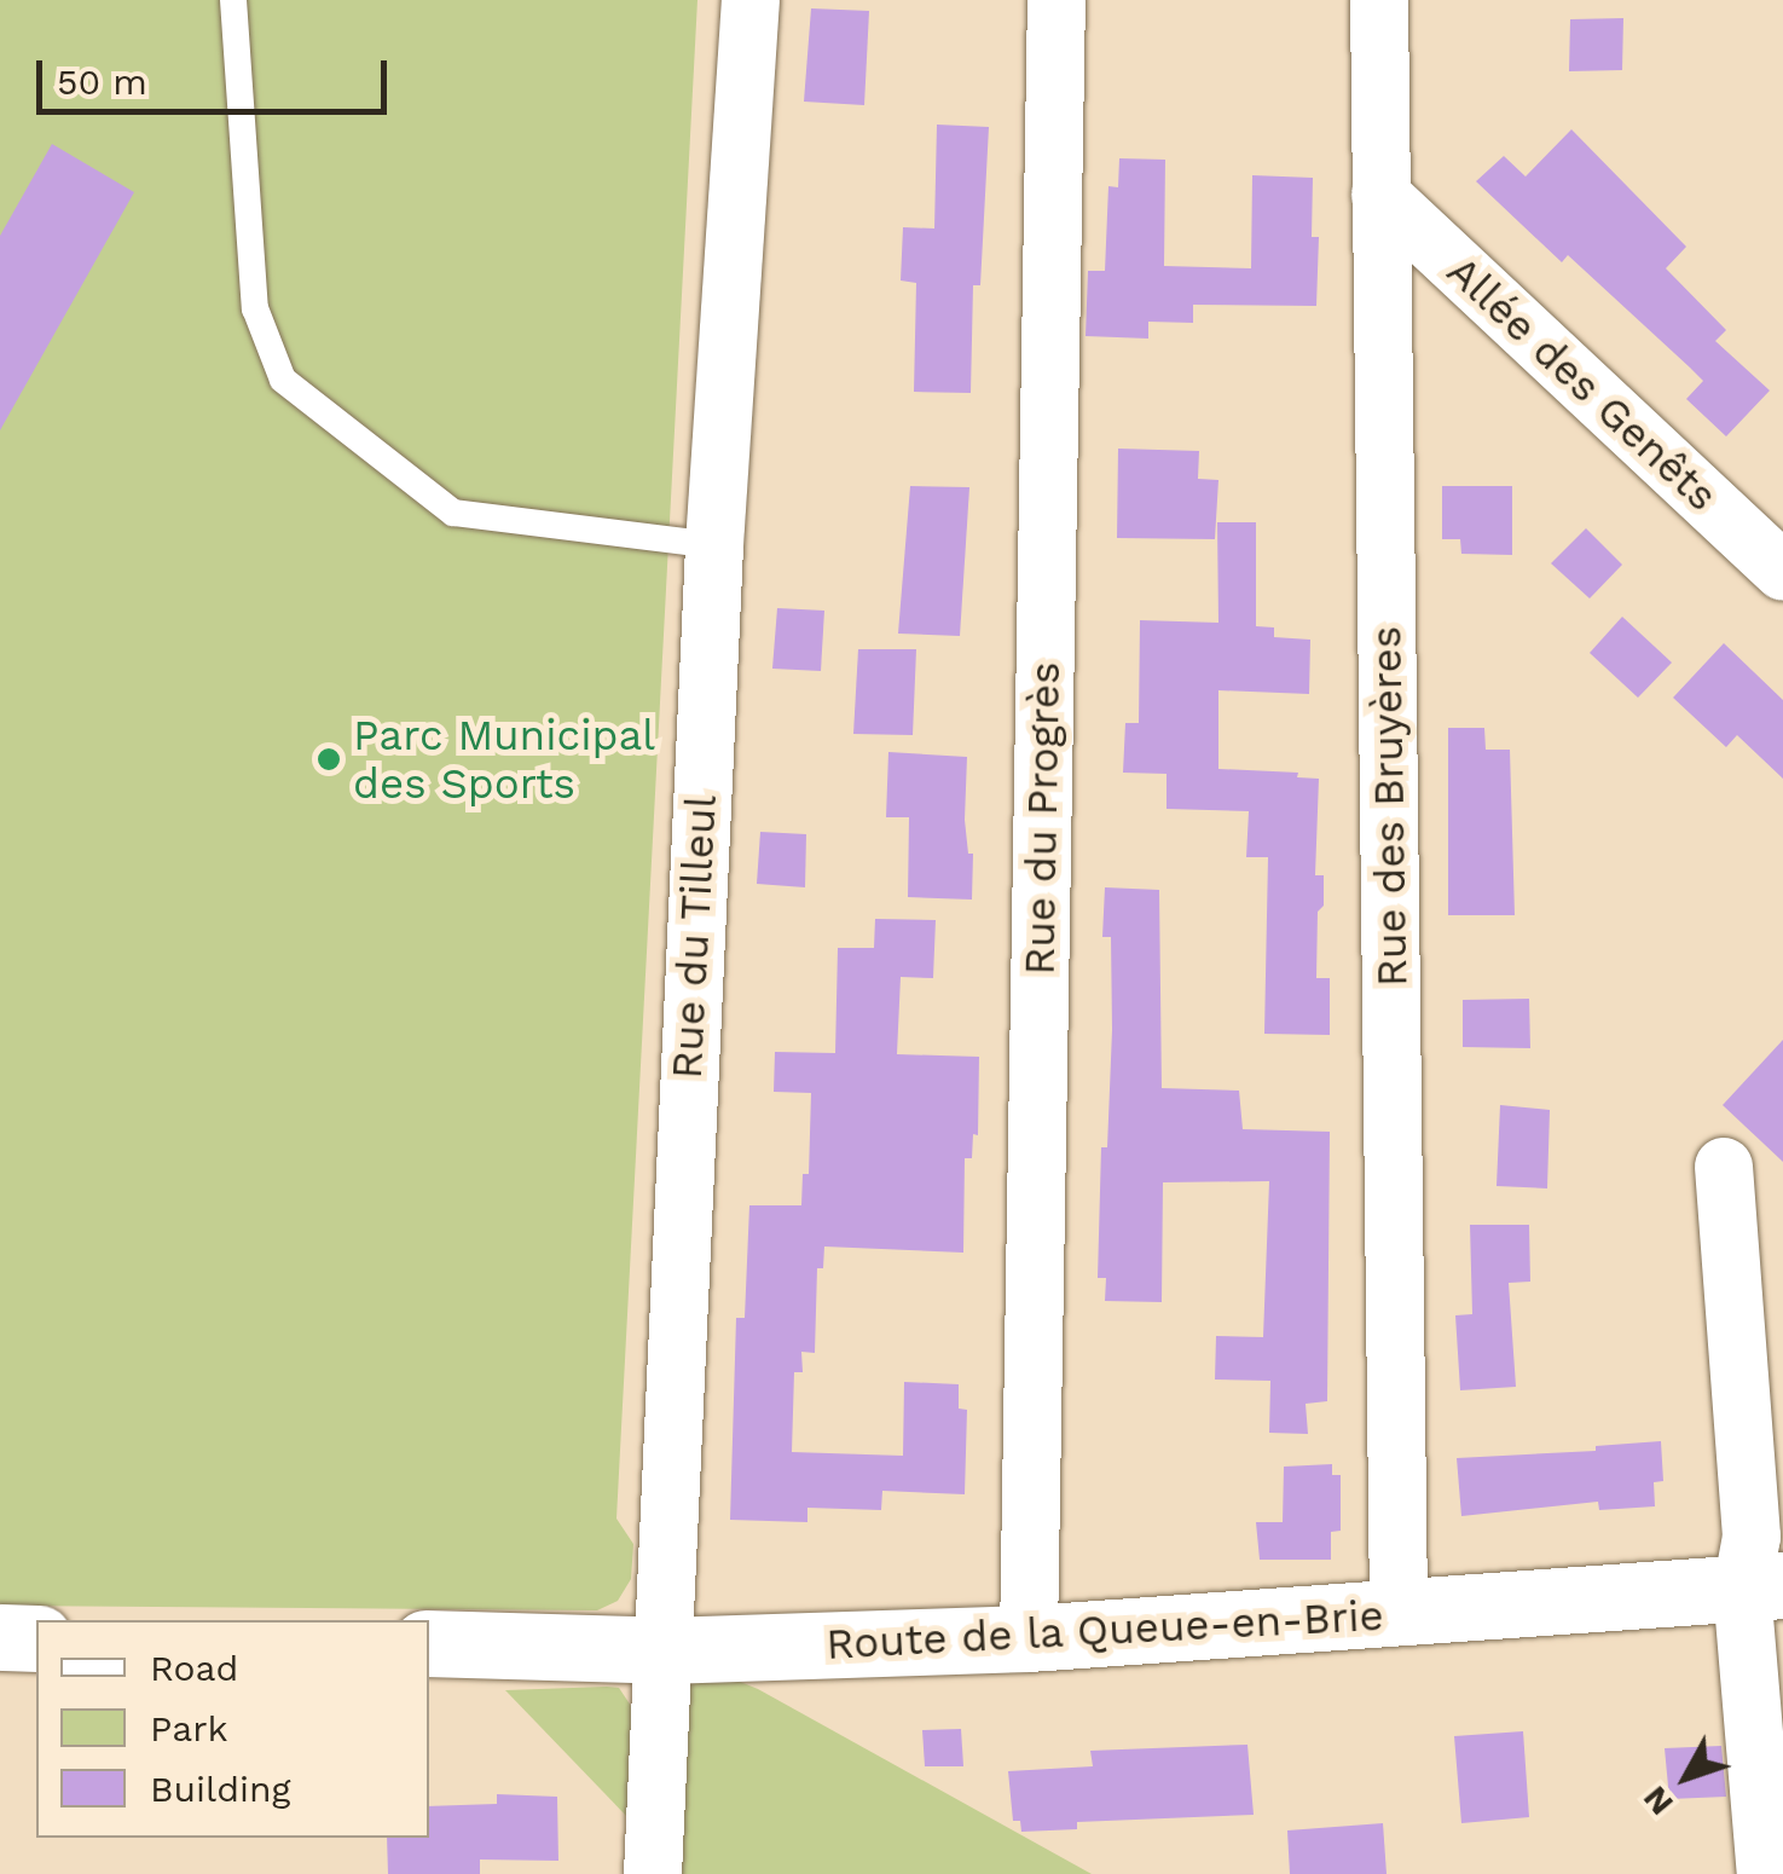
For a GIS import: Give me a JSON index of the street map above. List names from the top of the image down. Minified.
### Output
{"streets":{"main road":["Route de la Queue-en-Brie"],"street":["Allée des Genêts","Rue des Bruyères","Rue du Progrès","Rue du Tilleul"]},"crossings":[["Allée des Genêts","Rue des Bruyères"],["Rue des Bruyères","Route de la Queue-en-Brie"],["Rue du Progrès","Route de la Queue-en-Brie"],["Rue du Tilleul","Route de la Queue-en-Brie"]],"places":["Parc Municipal des Sports"],"legend":["Road","Park","Building"],"scale_bar":"50 m","north":"bottom left"}
